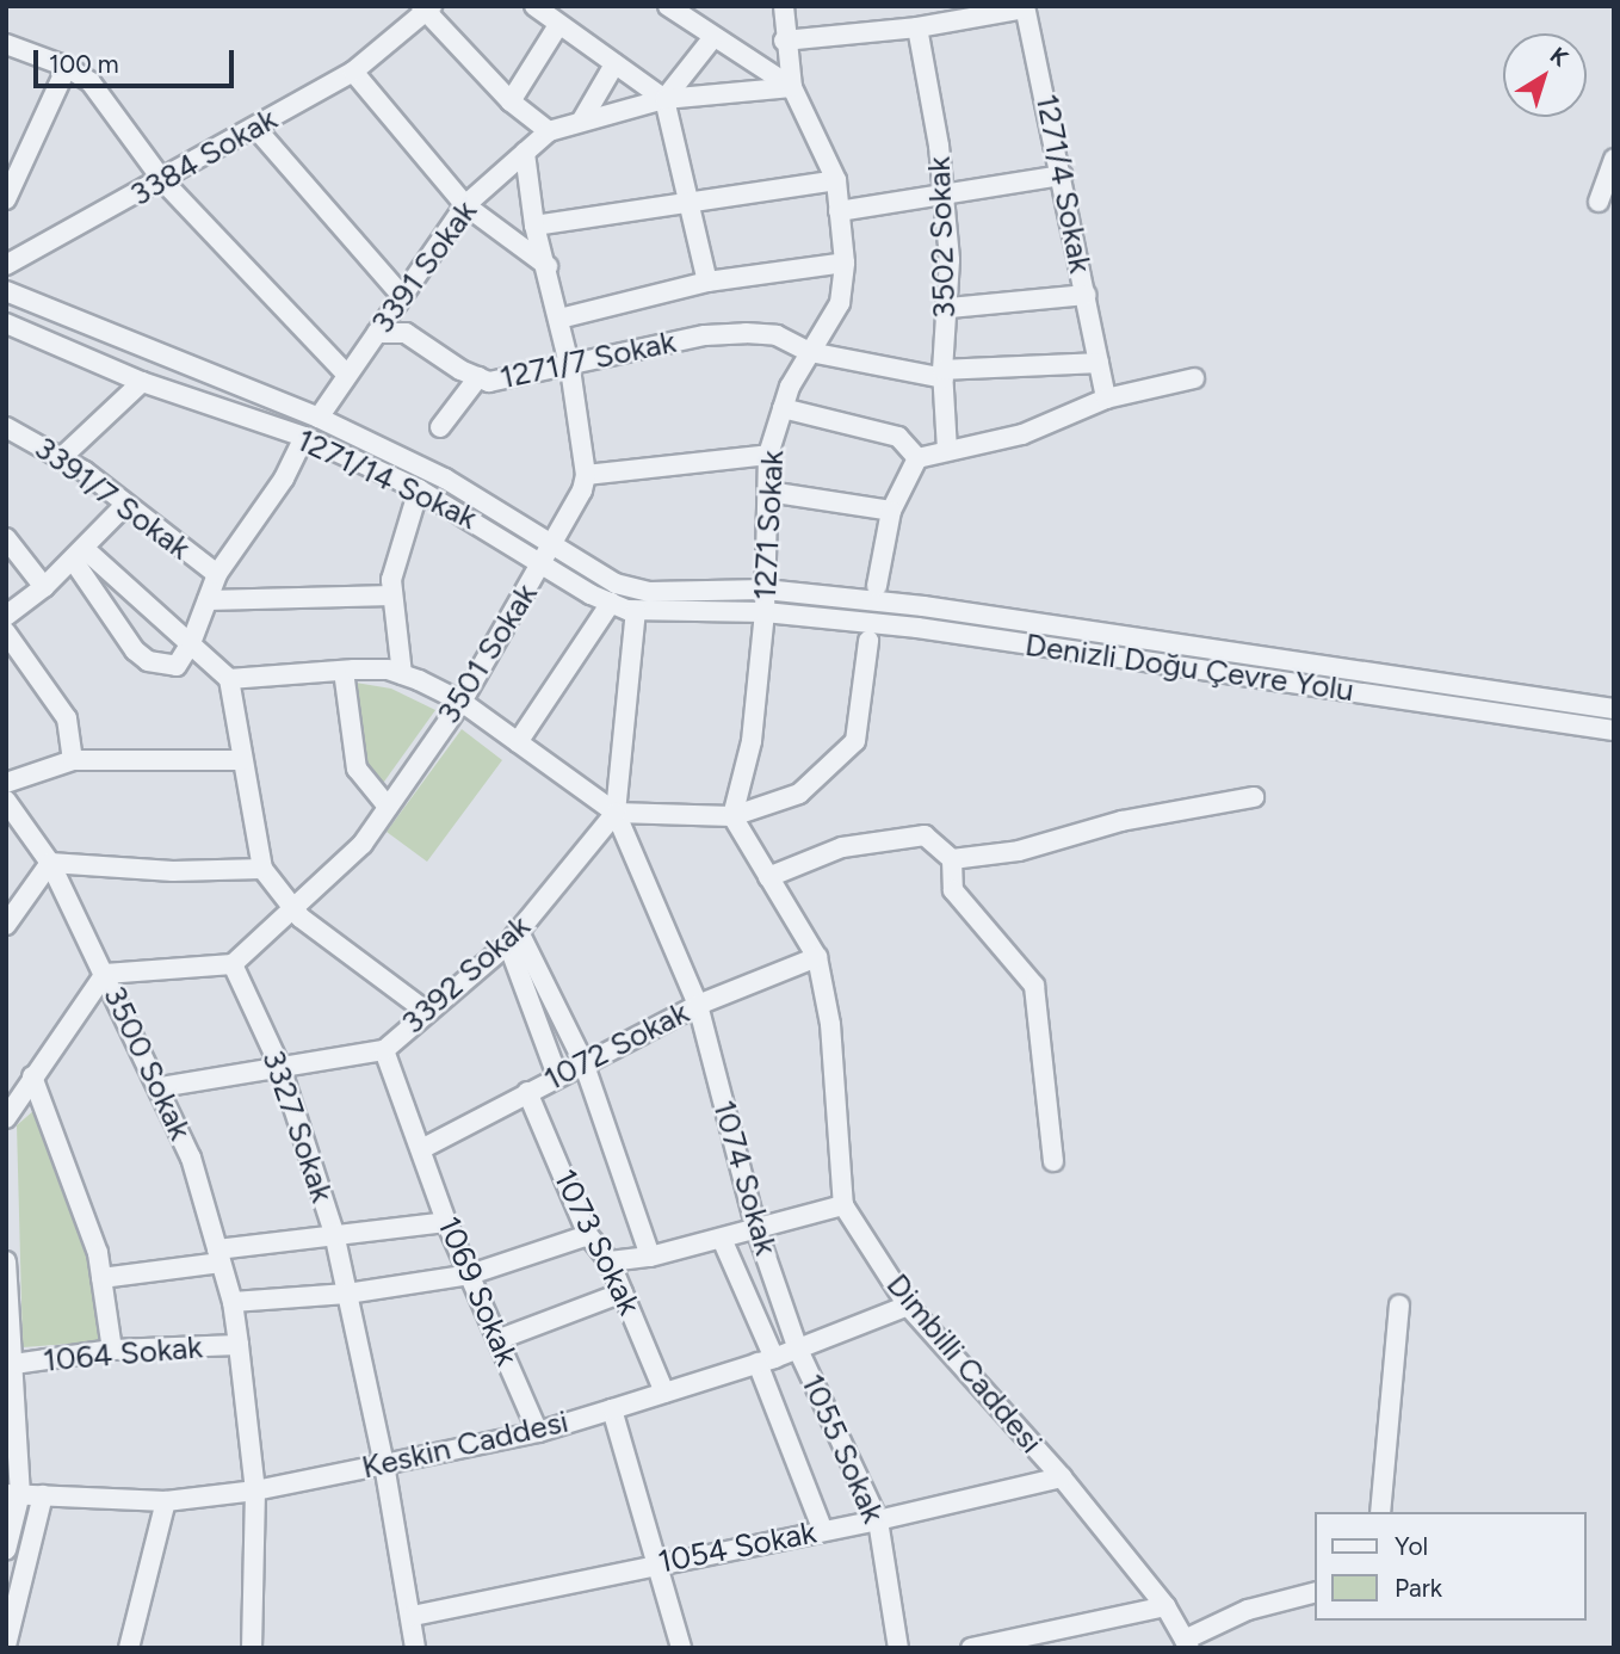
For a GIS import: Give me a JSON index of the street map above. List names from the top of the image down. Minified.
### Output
{"streets":{"street":["3384 Sokak","1271/4 Sokak","3502 Sokak","3391 Sokak","1271/7 Sokak","1271/14 Sokak","3391/7 Sokak","1271 Sokak","3501 Sokak","Denizli Doğu Çevre Yolu","3392 Sokak","1072 Sokak","3500 Sokak","3327 Sokak","1074 Sokak","1073 Sokak","1069 Sokak","1064 Sokak","Dimbilli Caddesi","Keskin Caddesi","1055 Sokak","1054 Sokak"]},"crossings":[["3391 Sokak","1271/7 Sokak"],["3391 Sokak","Denizli Doğu Çevre Yolu"],["1271/7 Sokak","1271 Sokak"],["1271/14 Sokak","1271 Sokak"],["1271/14 Sokak","3501 Sokak"],["1271/14 Sokak","Denizli Doğu Çevre Yolu"],["1271 Sokak","Denizli Doğu Çevre Yolu"],["1271 Sokak","Dimbilli Caddesi"],["3501 Sokak","Denizli Doğu Çevre Yolu"],["3501 Sokak","3327 Sokak"],["3392 Sokak","3500 Sokak"],["3392 Sokak","3327 Sokak"],["3392 Sokak","1074 Sokak"],["3392 Sokak","1073 Sokak"],["3392 Sokak","1069 Sokak"],["1072 Sokak","1074 Sokak"],["1072 Sokak","1073 Sokak"],["1072 Sokak","1069 Sokak"],["1072 Sokak","Dimbilli Caddesi"],["3500 Sokak","1064 Sokak"],["3500 Sokak","Keskin Caddesi"],["3327 Sokak","Keskin Caddesi"],["3327 Sokak","1054 Sokak"],["1074 Sokak","Keskin Caddesi"],["1074 Sokak","1055 Sokak"],["1073 Sokak","Keskin Caddesi"],["1069 Sokak","Keskin Caddesi"],["Dimbilli Caddesi","Keskin Caddesi"],["Dimbilli Caddesi","1054 Sokak"],["Keskin Caddesi","1055 Sokak"],["1055 Sokak","1054 Sokak"]],"legend":["Yol","Park"],"scale_bar":"100 m","north":"top right"}
